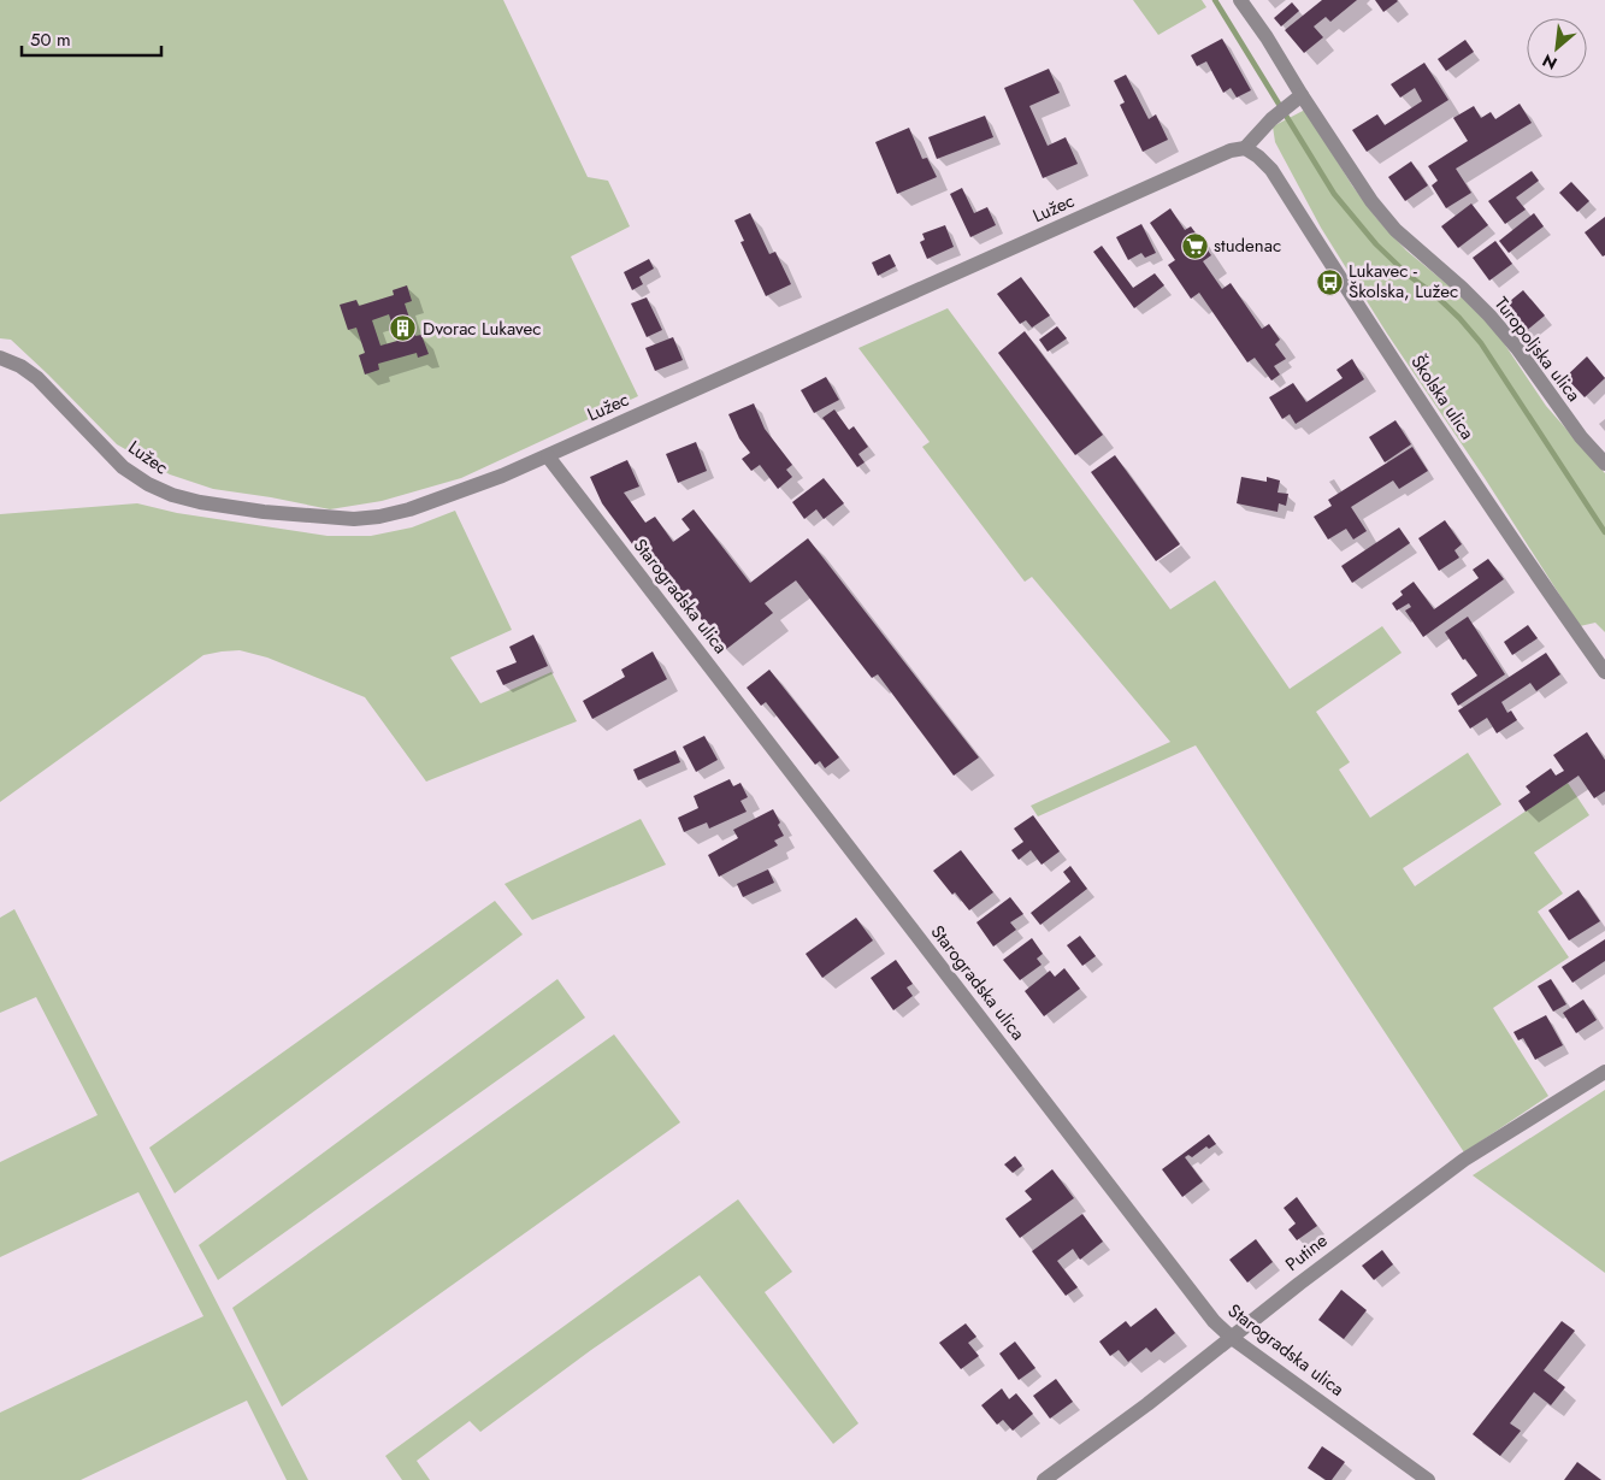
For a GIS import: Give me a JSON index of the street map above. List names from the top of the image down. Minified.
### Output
{"streets":{"street":["Lužec","Turopoljska ulica","Školska ulica","Starogradska ulica","Putine"]},"crossings":[["Lužec","Školska ulica"],["Lužec","Starogradska ulica"],["Starogradska ulica","Putine"]],"places":{"supermarket":["studenac"],"bus stop":["Lukavec - Školska, Lužec"],"building":["Dvorac Lukavec"]},"scale_bar":"50 m","north":"bottom left"}
